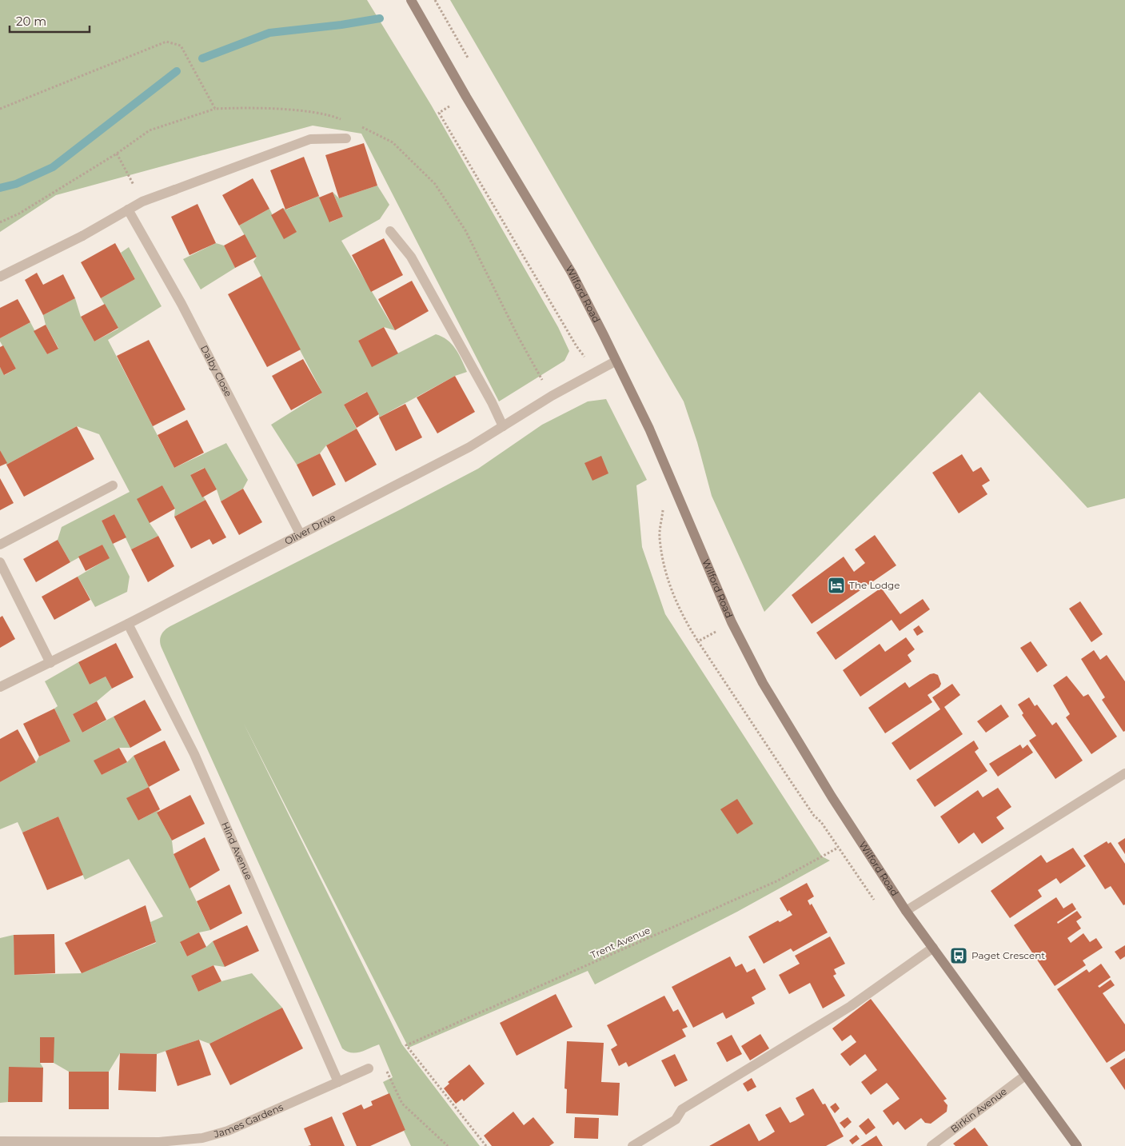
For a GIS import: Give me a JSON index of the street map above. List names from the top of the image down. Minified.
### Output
{"streets":{"main road":["Wilford Road"],"street":["Dalby Close","Oliver Drive","Hind Avenue","Birkin Avenue","James Gardens"],"path":["Trent Avenue"]},"crossings":[["Wilford Road","Oliver Drive"],["Wilford Road","Birkin Avenue"],["Dalby Close","Oliver Drive"],["Oliver Drive","Hind Avenue"],["Hind Avenue","James Gardens"]],"places":{"hotel":["The Lodge"],"bus stop":["Paget Crescent"]},"scale_bar":"20 m"}
